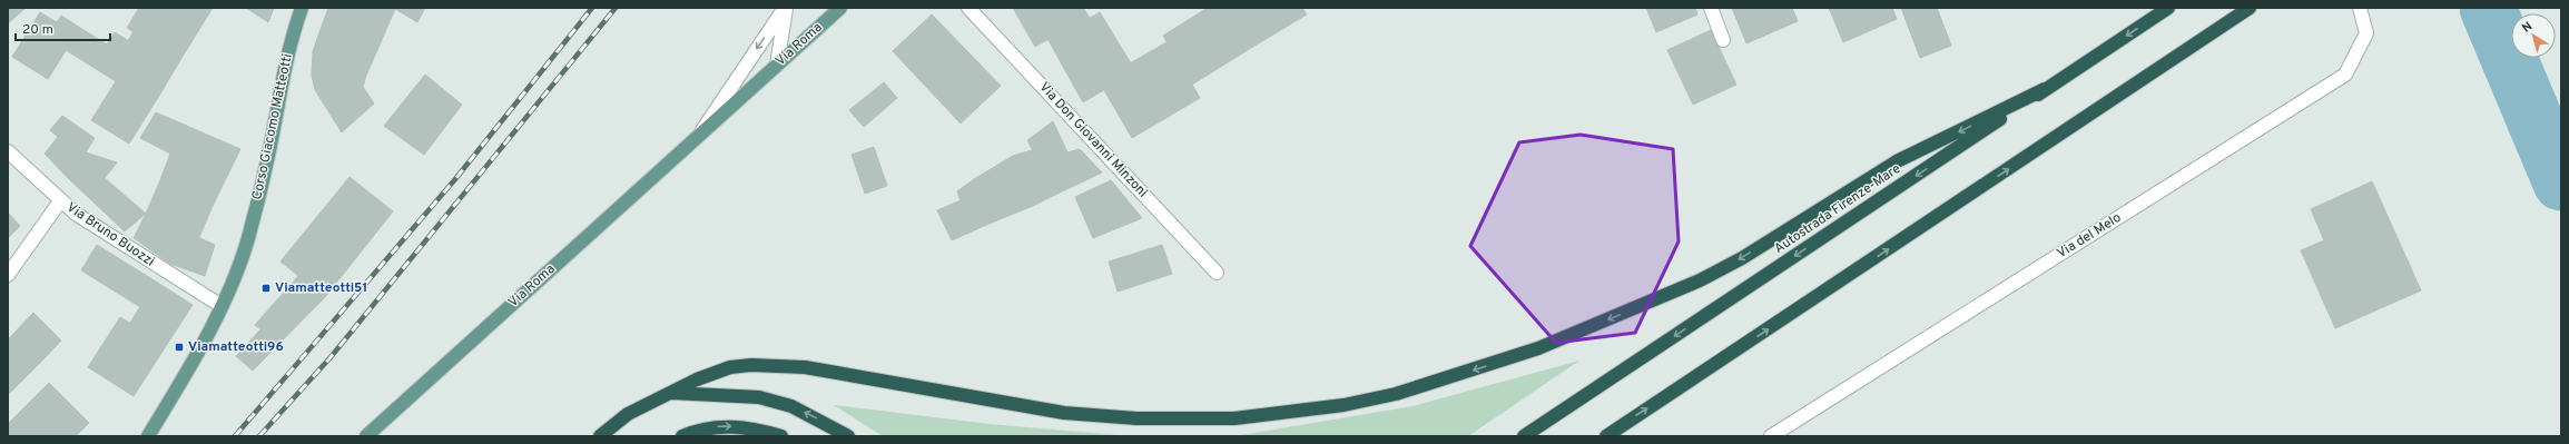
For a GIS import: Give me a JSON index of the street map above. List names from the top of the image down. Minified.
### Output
{"streets":{"highway":["Autostrada Firenze-Mare"],"main road":["Via Roma","Corso Giacomo Matteotti"],"street":["Via Don Giovanni Minzoni","Via Bruno Buozzi","Via del Melo"]},"crossings":[["Corso Giacomo Matteotti","Via Bruno Buozzi"]],"places":{"transit":["Viamatteotti51","Viamatteotti96"]},"scale_bar":"20 m","north":"top left"}
